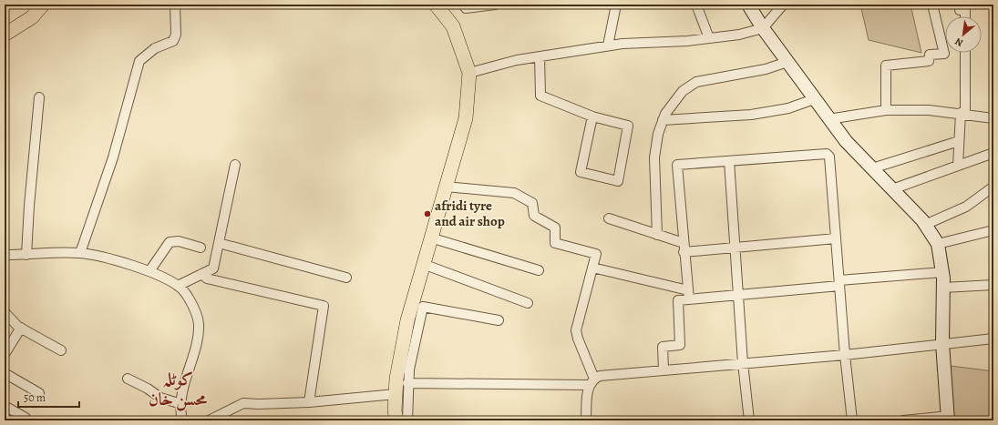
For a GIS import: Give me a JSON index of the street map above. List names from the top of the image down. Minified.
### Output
{"districts":["کوٹلہ محسن خان"],"places":["afridi tyre and air shop"],"scale_bar":"50 m","north":"bottom left"}
